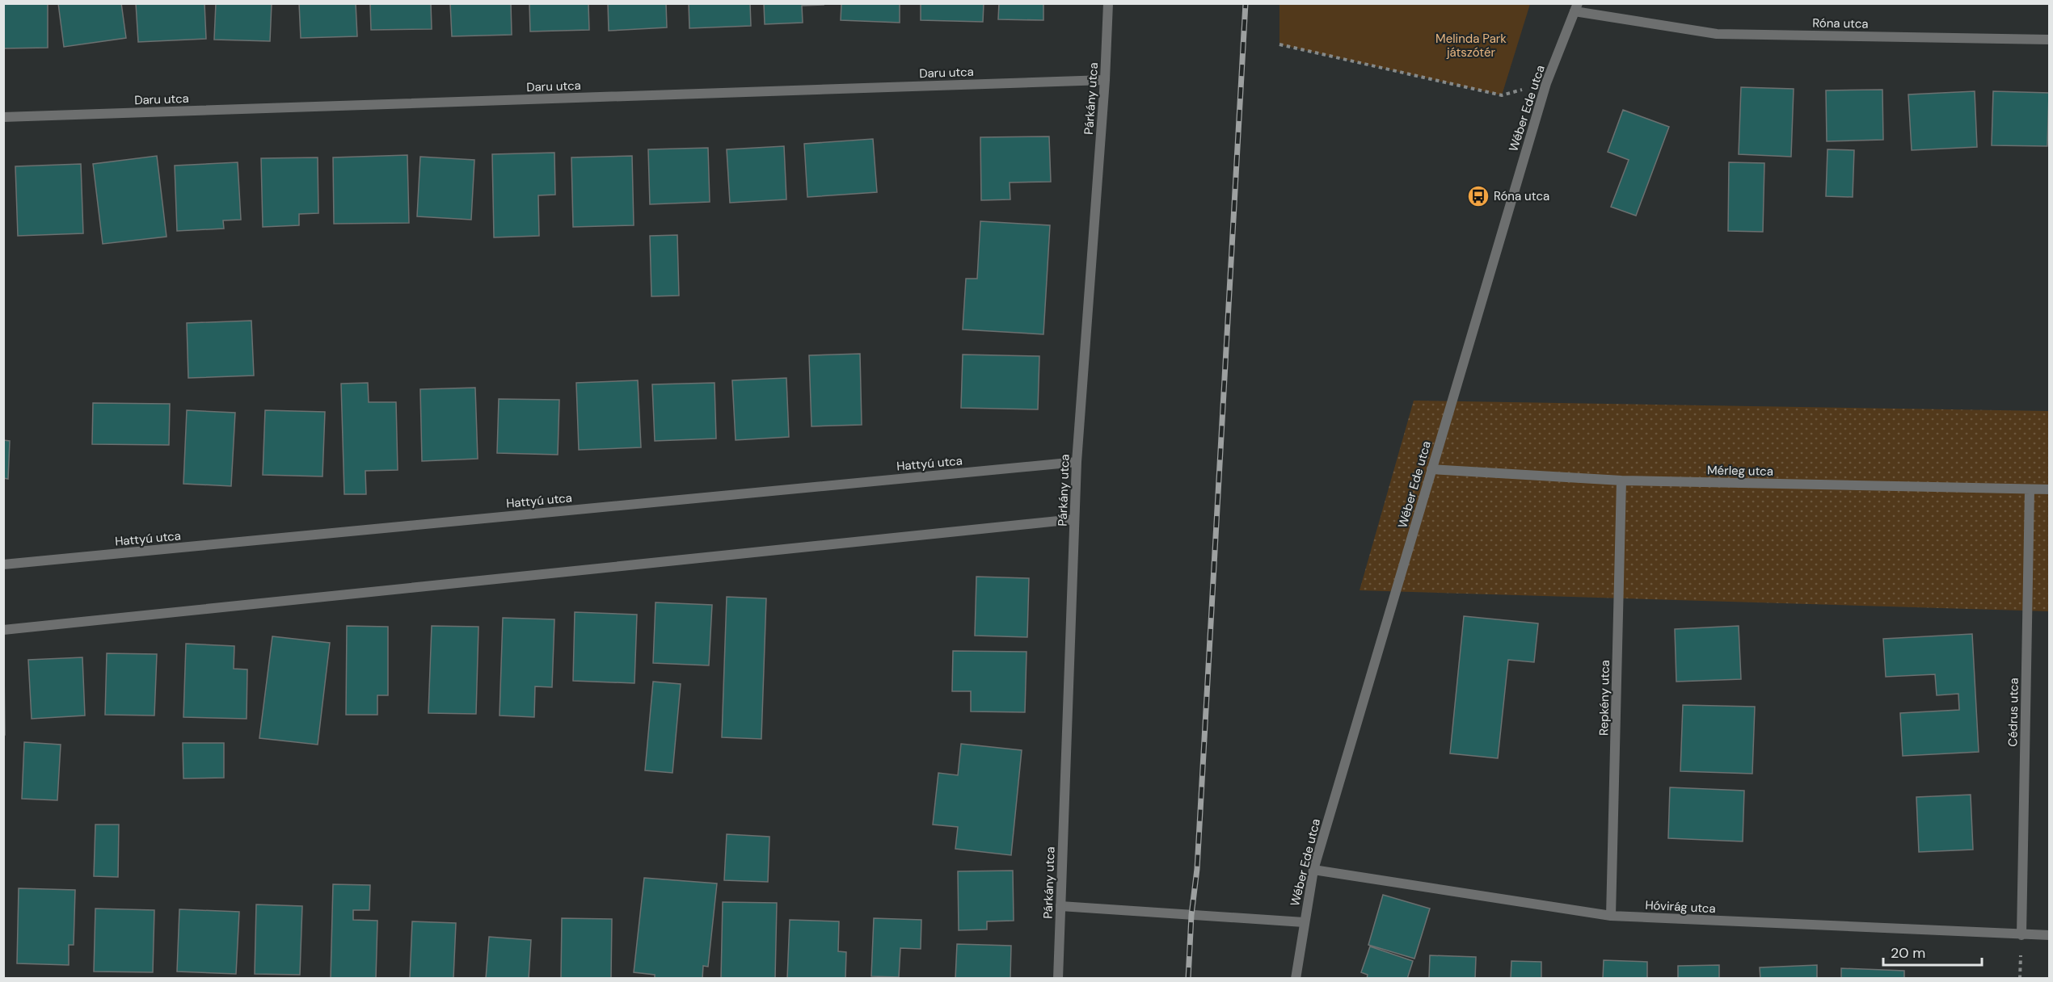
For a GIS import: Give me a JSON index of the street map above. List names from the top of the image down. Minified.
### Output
{"streets":{"street":["Róna utca","Daru utca","Párkány utca","Wéber Ede utca","Hattyú utca","Mérleg utca","Repkény utca","Cédrus utca","Hóvirág utca"]},"crossings":[["Róna utca","Wéber Ede utca"],["Daru utca","Párkány utca"],["Párkány utca","Hattyú utca"],["Wéber Ede utca","Mérleg utca"],["Wéber Ede utca","Hóvirág utca"],["Mérleg utca","Repkény utca"],["Mérleg utca","Cédrus utca"],["Repkény utca","Hóvirág utca"],["Cédrus utca","Hóvirág utca"]],"parks":["Melinda Park játszótér"],"places":{"bus stop":["Róna utca"]},"scale_bar":"20 m"}
